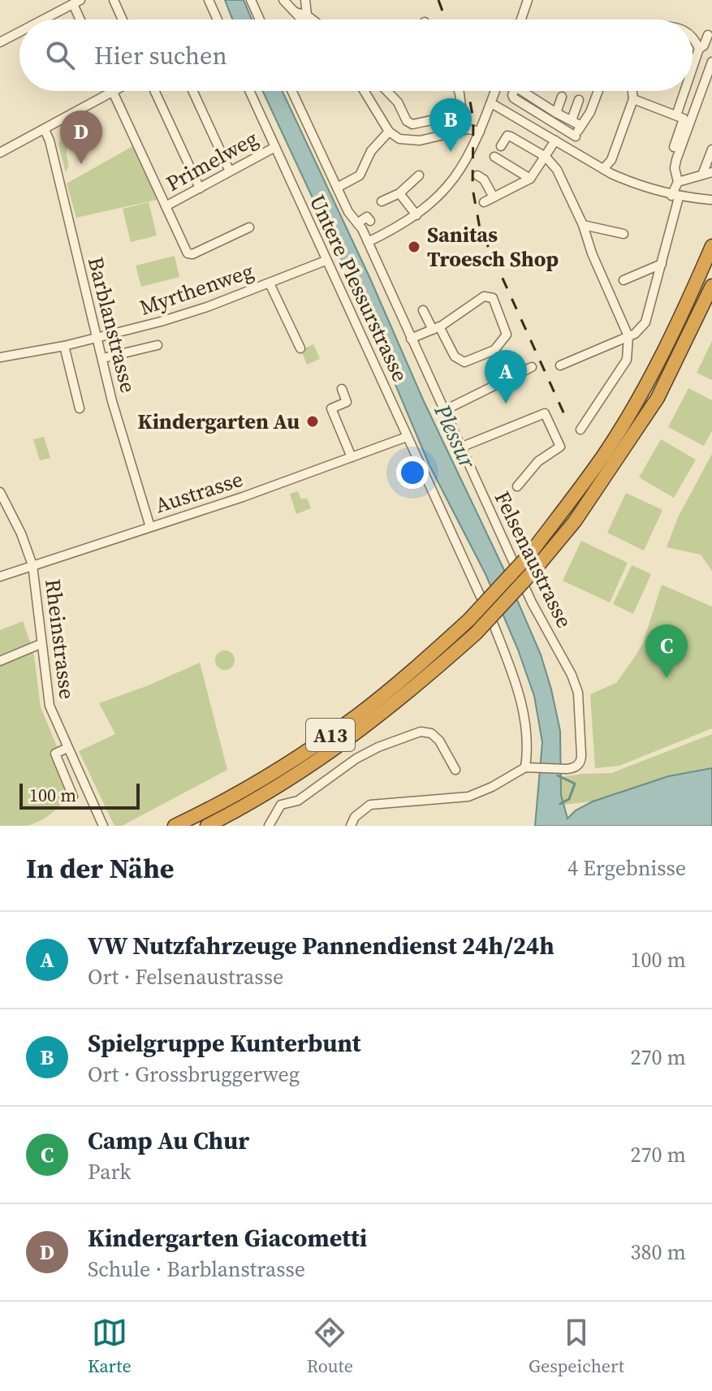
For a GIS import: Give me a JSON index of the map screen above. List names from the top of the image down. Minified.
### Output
{"streets":{"highway":["A13"],"street":["Primelweg","Untere Plessurstrasse","Myrthenweg","Barblanstrasse","Austrasse","Felsenaustrasse","Rheinstrasse"]},"crossings":[["Primelweg","Untere Plessurstrasse"],["Untere Plessurstrasse","Myrthenweg"],["Untere Plessurstrasse","Austrasse"],["Untere Plessurstrasse","Felsenaustrasse"],["Myrthenweg","Barblanstrasse"],["Barblanstrasse","Austrasse"],["Austrasse","Rheinstrasse"]],"water":["Plessur"],"places":["Sanitas Troesch Shop","Kindergarten Au"],"scale_bar":"100 m","page":{"search":"Hier suchen","pins":["B","D","A","C"],"scale":"100 m","heading":["In der Nähe","4 Ergebnisse"],"list":[{"mark":"A","name":"VW Nutzfahrzeuge Pannendienst 24h/24h","note":"Ort · Felsenaustrasse","value":"100 m"},{"mark":"B","name":"Spielgruppe Kunterbunt","note":"Ort · Grossbruggerweg","value":"270 m"},{"mark":"C","name":"Camp Au Chur","note":"Park","value":"270 m"},{"mark":"D","name":"Kindergarten Giacometti","note":"Schule · Barblanstrasse","value":"380 m"}],"nav":["Karte","Route","Gespeichert"]}}
